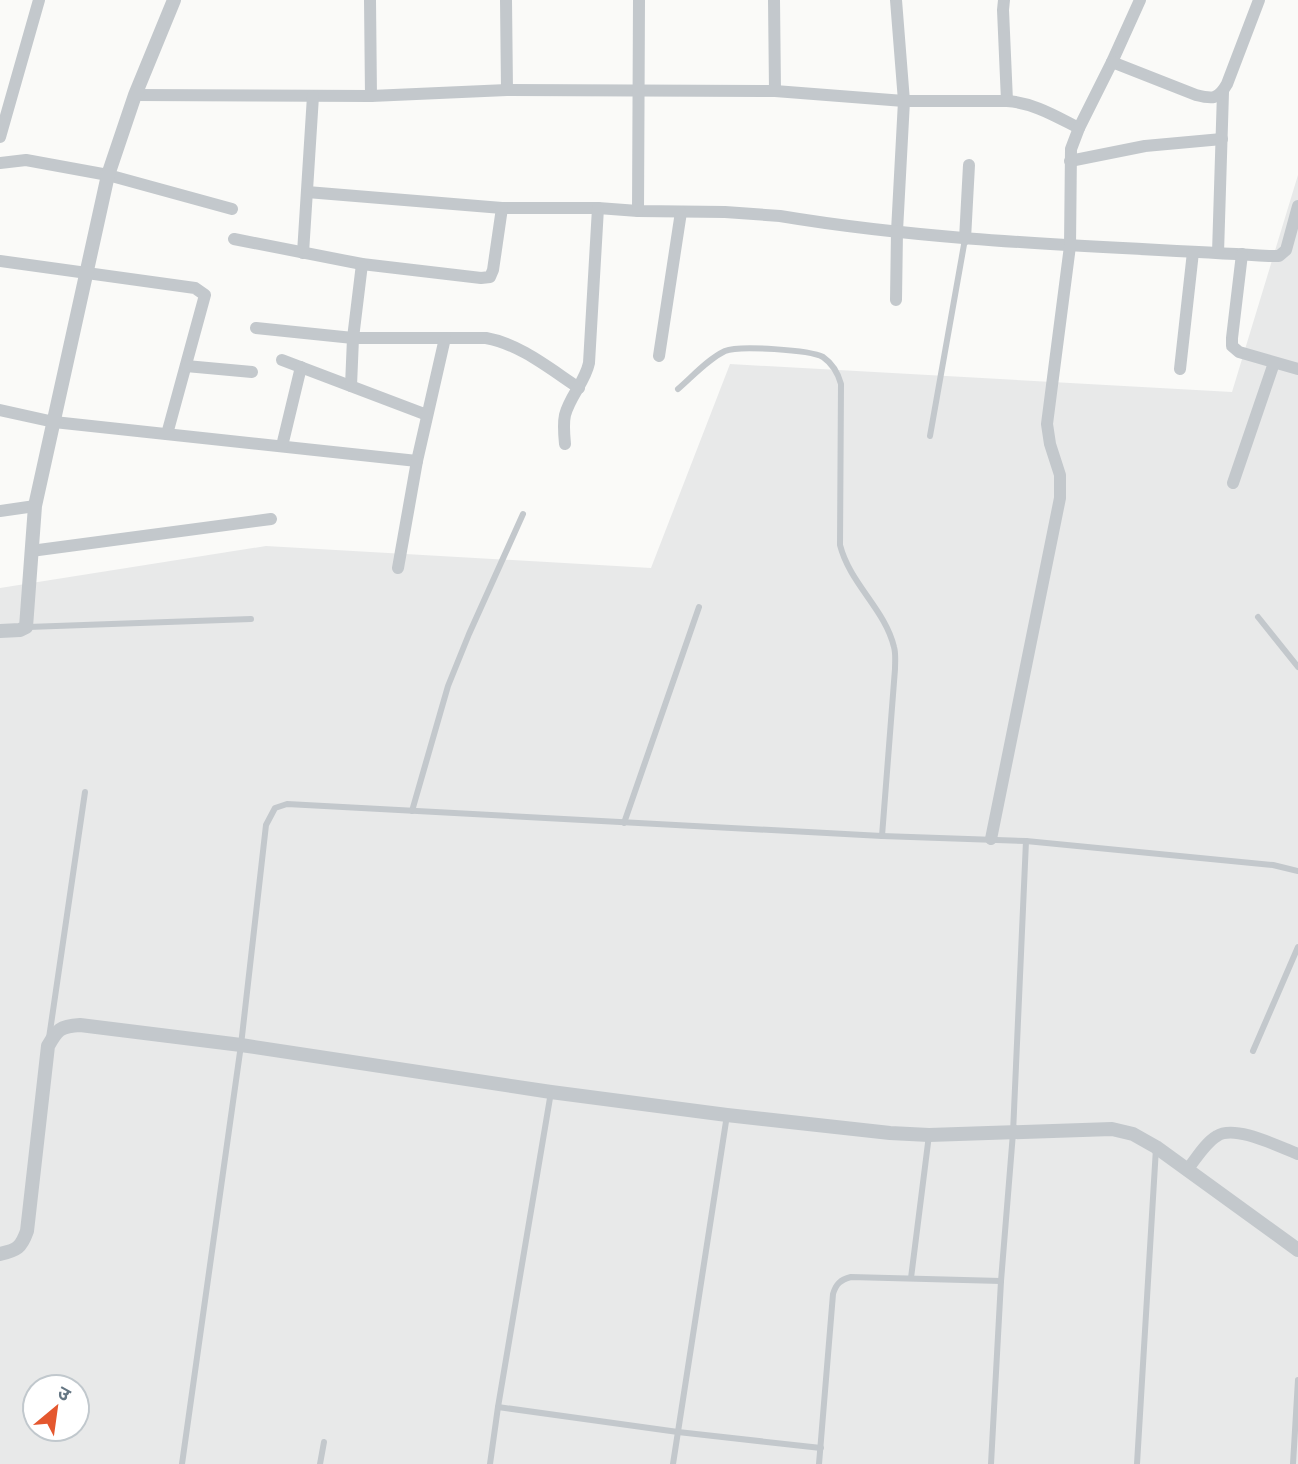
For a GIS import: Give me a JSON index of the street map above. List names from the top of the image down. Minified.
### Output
{"north":"top right"}
